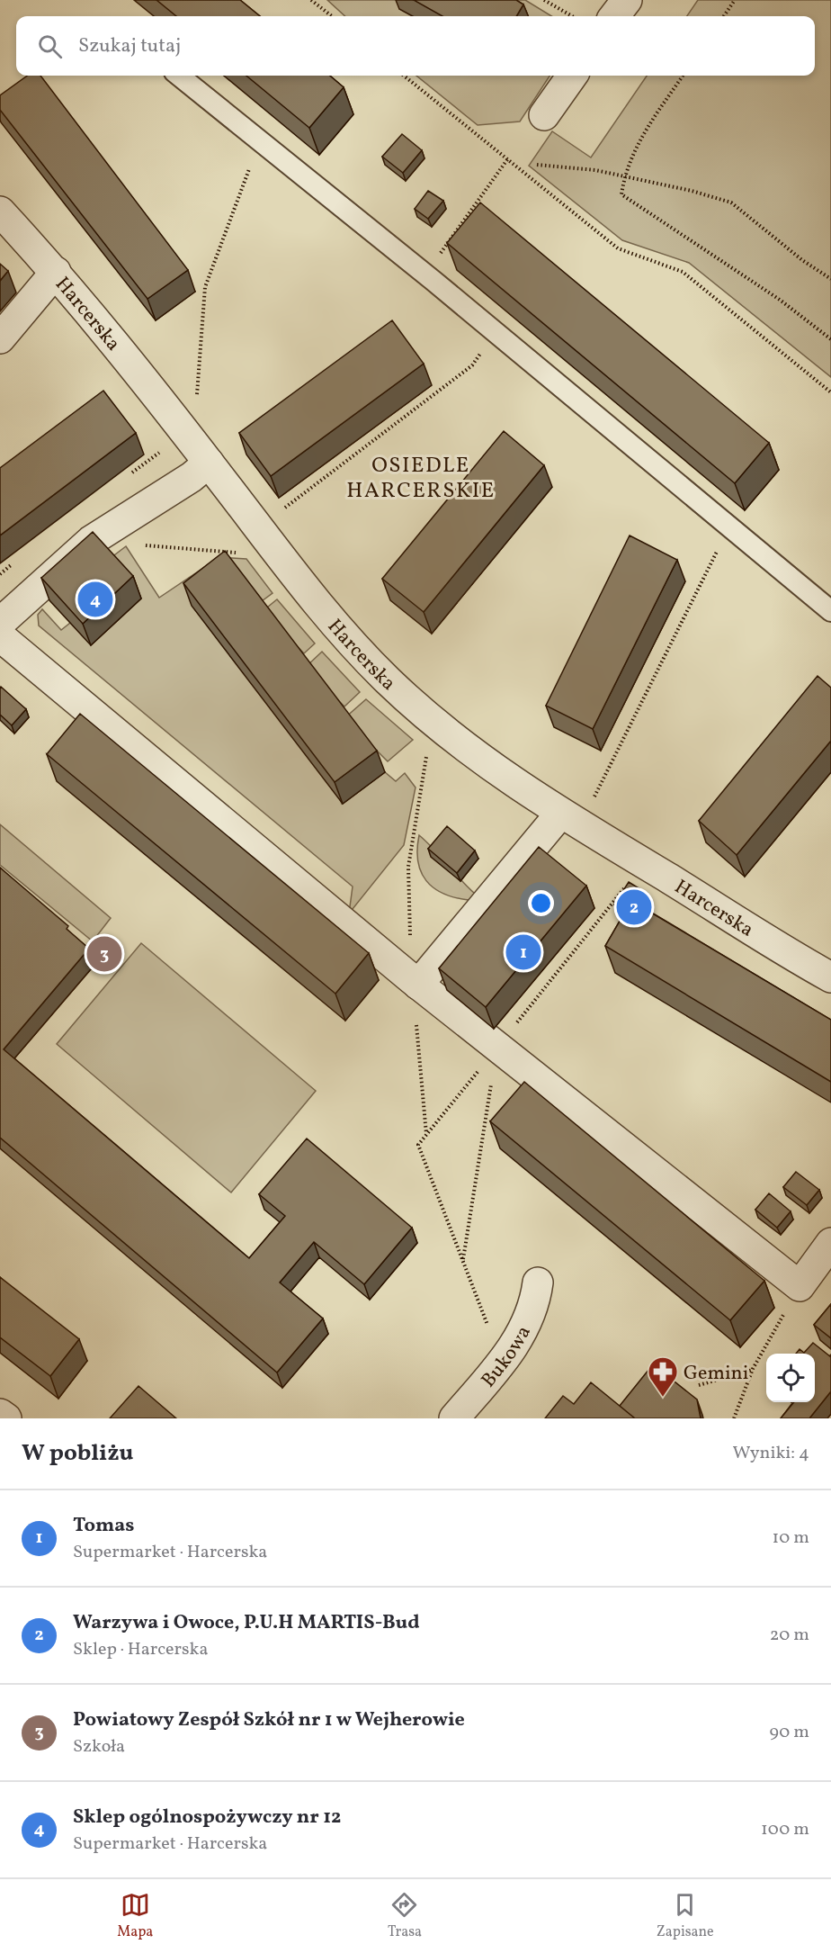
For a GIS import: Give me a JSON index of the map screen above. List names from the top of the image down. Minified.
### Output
{"streets":{"street":["Harcerska","Bukowa"]},"districts":["OSIEDLE HARCERSKIE"],"places":{"pharmacy":["Gemini"]},"page":{"search":"Szukaj tutaj","pins":["4","2","1","3"],"heading":["W pobliżu","Wyniki: 4"],"list":[{"mark":"1","name":"Tomas","note":"Supermarket · Harcerska","value":"10 m"},{"mark":"2","name":"Warzywa i Owoce, P.U.H MARTIS-Bud","note":"Sklep · Harcerska","value":"20 m"},{"mark":"3","name":"Powiatowy Zespół Szkół nr 1 w Wejherowie","note":"Szkoła","value":"90 m"},{"mark":"4","name":"Sklep ogólnospożywczy nr 12","note":"Supermarket · Harcerska","value":"100 m"}],"nav":["Mapa","Trasa","Zapisane"]}}
